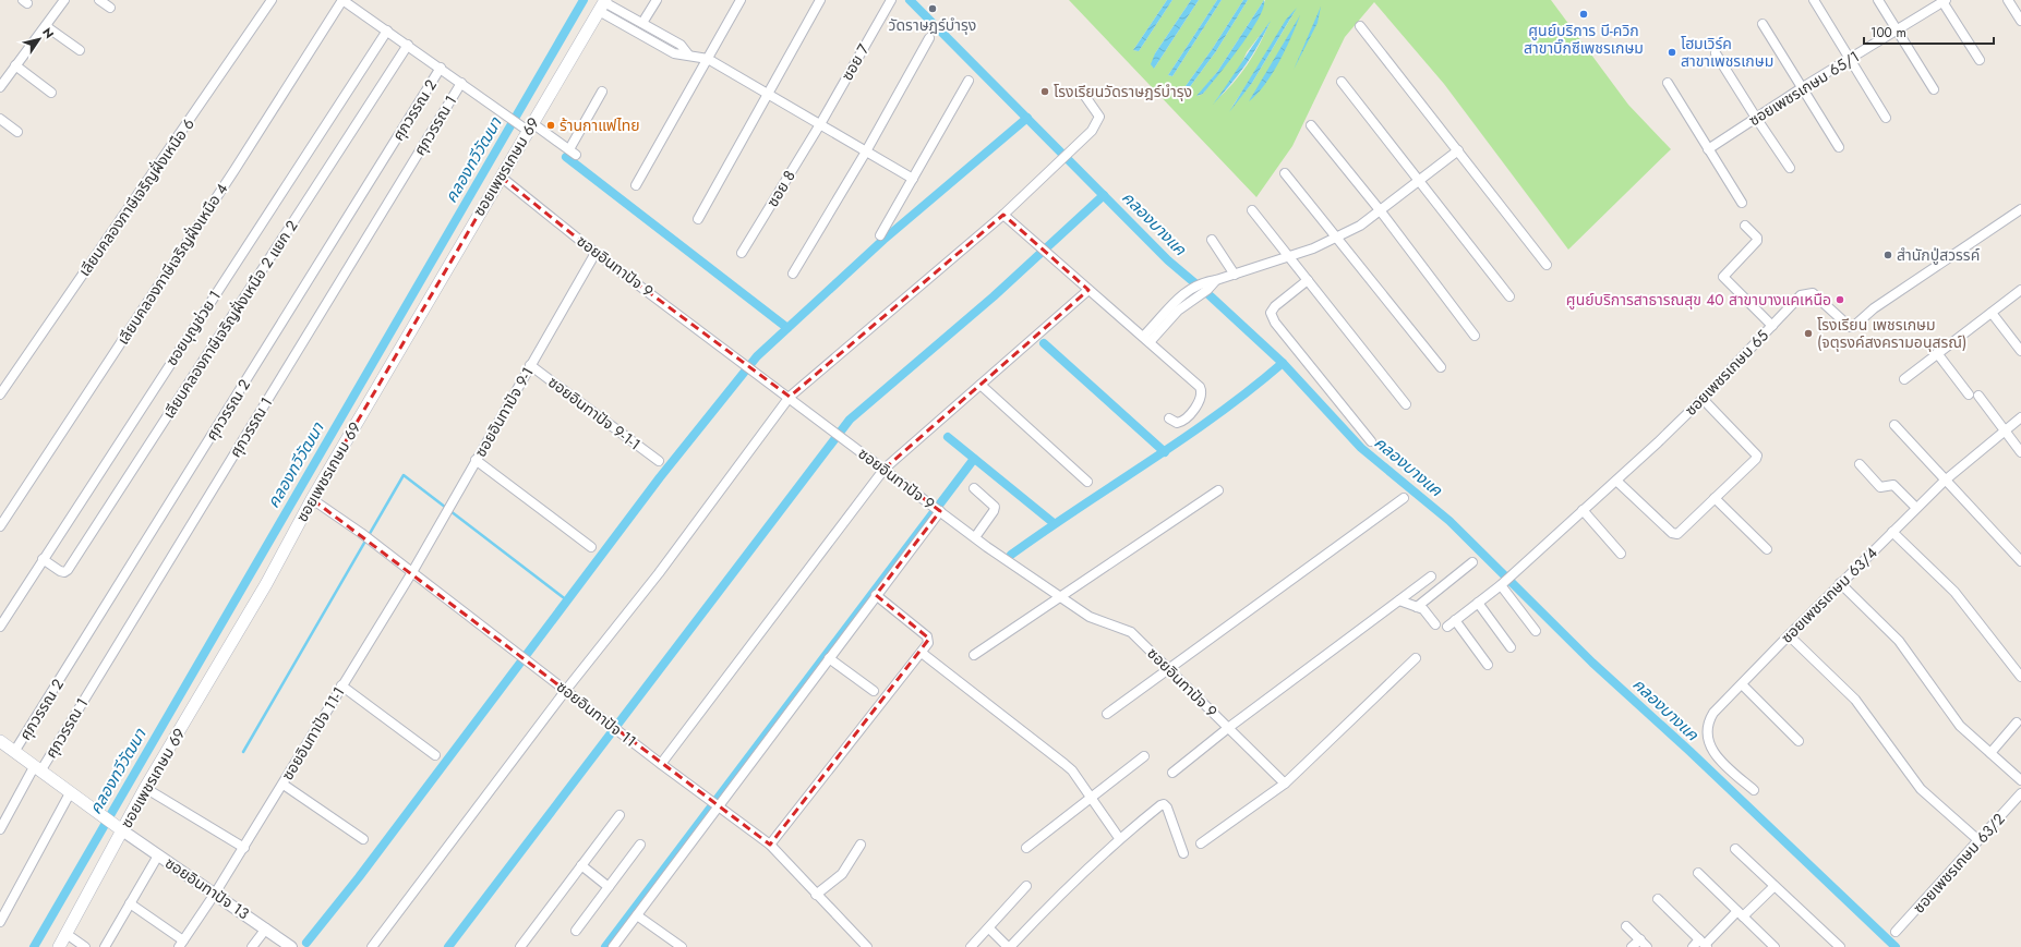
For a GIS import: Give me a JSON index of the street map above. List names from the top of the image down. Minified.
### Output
{"streets":{"main road":["ซอยเพชรเกษม 69"],"street":["ซอย 7","ซอยเพชรเกษม 65/1","ศุภวรรณ 2","ศุภวรรณ 1","ซอย 8","เลียบคลองภาษีเจริญฝั่งเหนือ 6","เลียบคลองภาษีเจริญฝั่งเหนือ 4","ซอยอินทาปัจ 9","เลียบคลองภาษีเจริญฝั่งเหนือ 2 แยก 2","ซอยบุญช่วย 1","ซอยเพชรเกษม 65","ซอยอินทาปัจ 9-1","ซอยอินทาปัจ 9-1-1","ซอยเพชรเกษม 63/4","ซอยอินทาปัจ 11","ซอยอินทาปัจ 11-1","ซอยเพชรเกษม 63/2","ซอยอินทาปัจ 13"]},"crossings":[["ซอย 7","ซอย 8"],["ซอยเพชรเกษม 69","ซอยอินทาปัจ 9"],["ซอยเพชรเกษม 69","ซอยอินทาปัจ 11"],["ซอยเพชรเกษม 69","ซอยอินทาปัจ 13"],["ซอยอินทาปัจ 9","ซอยอินทาปัจ 9-1"],["เลียบคลองภาษีเจริญฝั่งเหนือ 2 แยก 2","ซอยบุญช่วย 1"],["ซอยอินทาปัจ 9-1","ซอยอินทาปัจ 9-1-1"],["ซอยอินทาปัจ 9-1","ซอยอินทาปัจ 11"],["ซอยอินทาปัจ 9-1","ซอยอินทาปัจ 11-1"],["ซอยอินทาปัจ 11","ซอยอินทาปัจ 11-1"],["ซอยอินทาปัจ 11-1","ซอยอินทาปัจ 13"]],"water":["คลองทวีวัฒนา","คลองบางแค"],"places":["วัดราษฎร์บำรุง","ศูนย์บริการ บี-ควิก สาขาบิ๊กซีเพชรเกษม","โฮมเวิร์ค สาขาเพชรเกษม","โรงเรียนวัดราษฎร์บำรุง","ร้านกาแฟไทย","สำนักปู่สวรรค์","ศูนย์บริการสาธารณสุข 40 สาขาบางแคเหนือ","โรงเรียน เพชรเกษม (จตุรงค์สงครามอนุสรณ์)"],"scale_bar":"100 m","north":"top right"}
